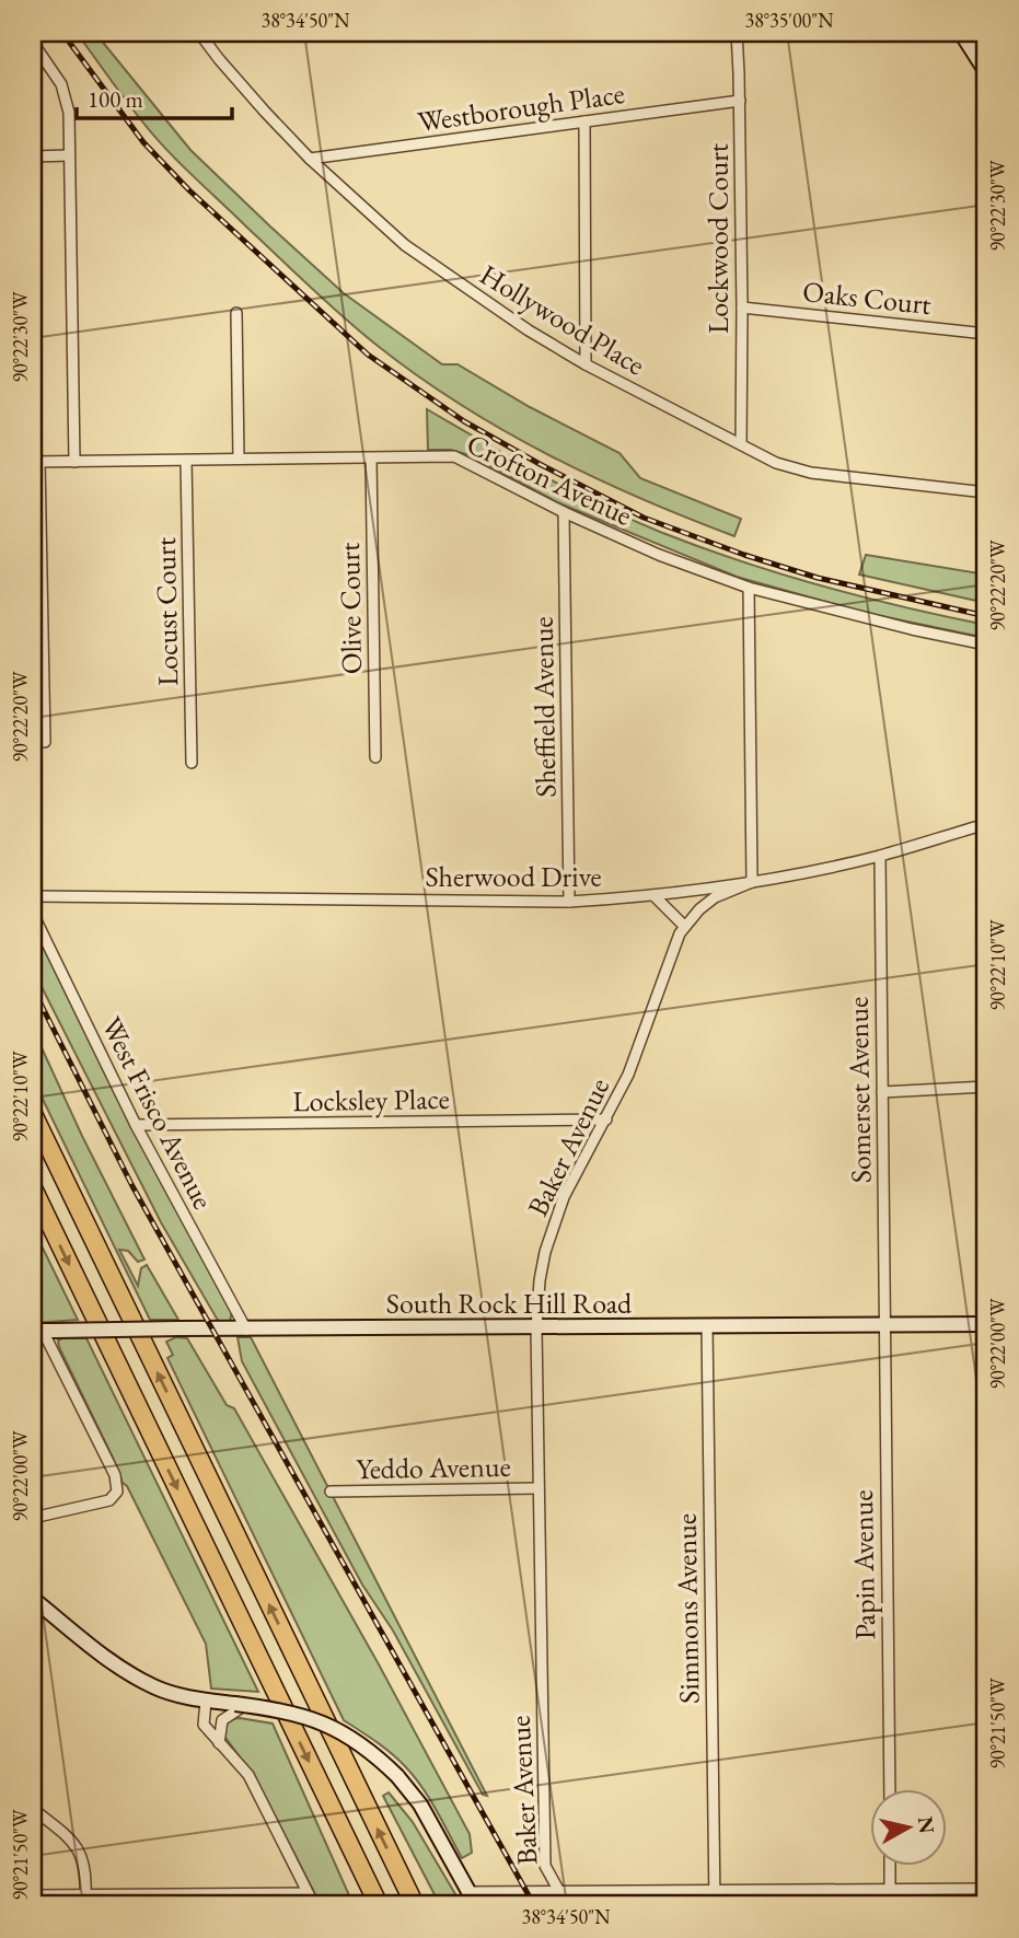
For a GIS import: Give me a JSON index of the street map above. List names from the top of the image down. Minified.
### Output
{"streets":{"street":["Westborough Place","Lockwood Court","Oaks Court","Hollywood Place","Crofton Avenue","Olive Court","Locust Court","Sheffield Avenue","Sherwood Drive","Somerset Avenue","Locksley Place","West Frisco Avenue","Baker Avenue","South Rock Hill Road","Yeddo Avenue","Papin Avenue","Simmons Avenue"]},"crossings":[["Westborough Place","Lockwood Court"],["Westborough Place","Hollywood Place"],["Lockwood Court","Oaks Court"],["Lockwood Court","Hollywood Place"],["Crofton Avenue","Olive Court"],["Crofton Avenue","Locust Court"],["Crofton Avenue","Sheffield Avenue"],["Sheffield Avenue","Sherwood Drive"],["Sherwood Drive","Somerset Avenue"],["Sherwood Drive","Baker Avenue"],["Somerset Avenue","South Rock Hill Road"],["Somerset Avenue","Papin Avenue"],["Locksley Place","West Frisco Avenue"],["Locksley Place","Baker Avenue"],["West Frisco Avenue","South Rock Hill Road"],["Baker Avenue","South Rock Hill Road"],["Baker Avenue","Yeddo Avenue"],["South Rock Hill Road","Papin Avenue"],["South Rock Hill Road","Simmons Avenue"]],"scale_bar":"100 m","north":"right","coordinates":["38°34'50\"N","38°35'00\"N","90°22'30\"W","90°22'20\"W","90°22'10\"W","90°22'00\"W","90°21'50\"W"]}
